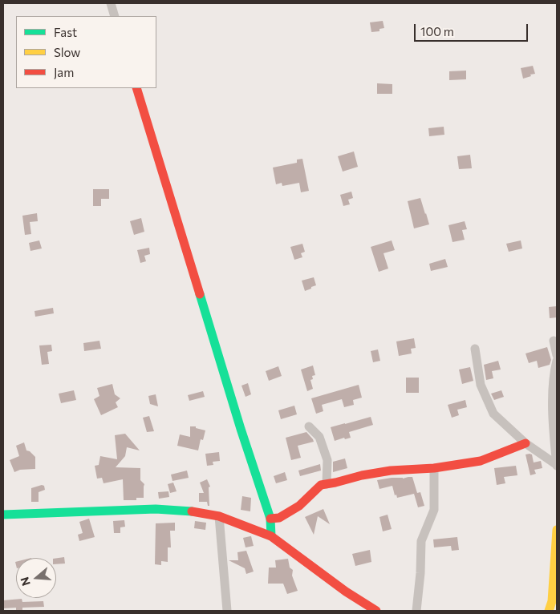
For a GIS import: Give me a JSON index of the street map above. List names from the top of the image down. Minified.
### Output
{"legend":["Fast","Slow","Jam"],"scale_bar":"100 m","north":"left"}
